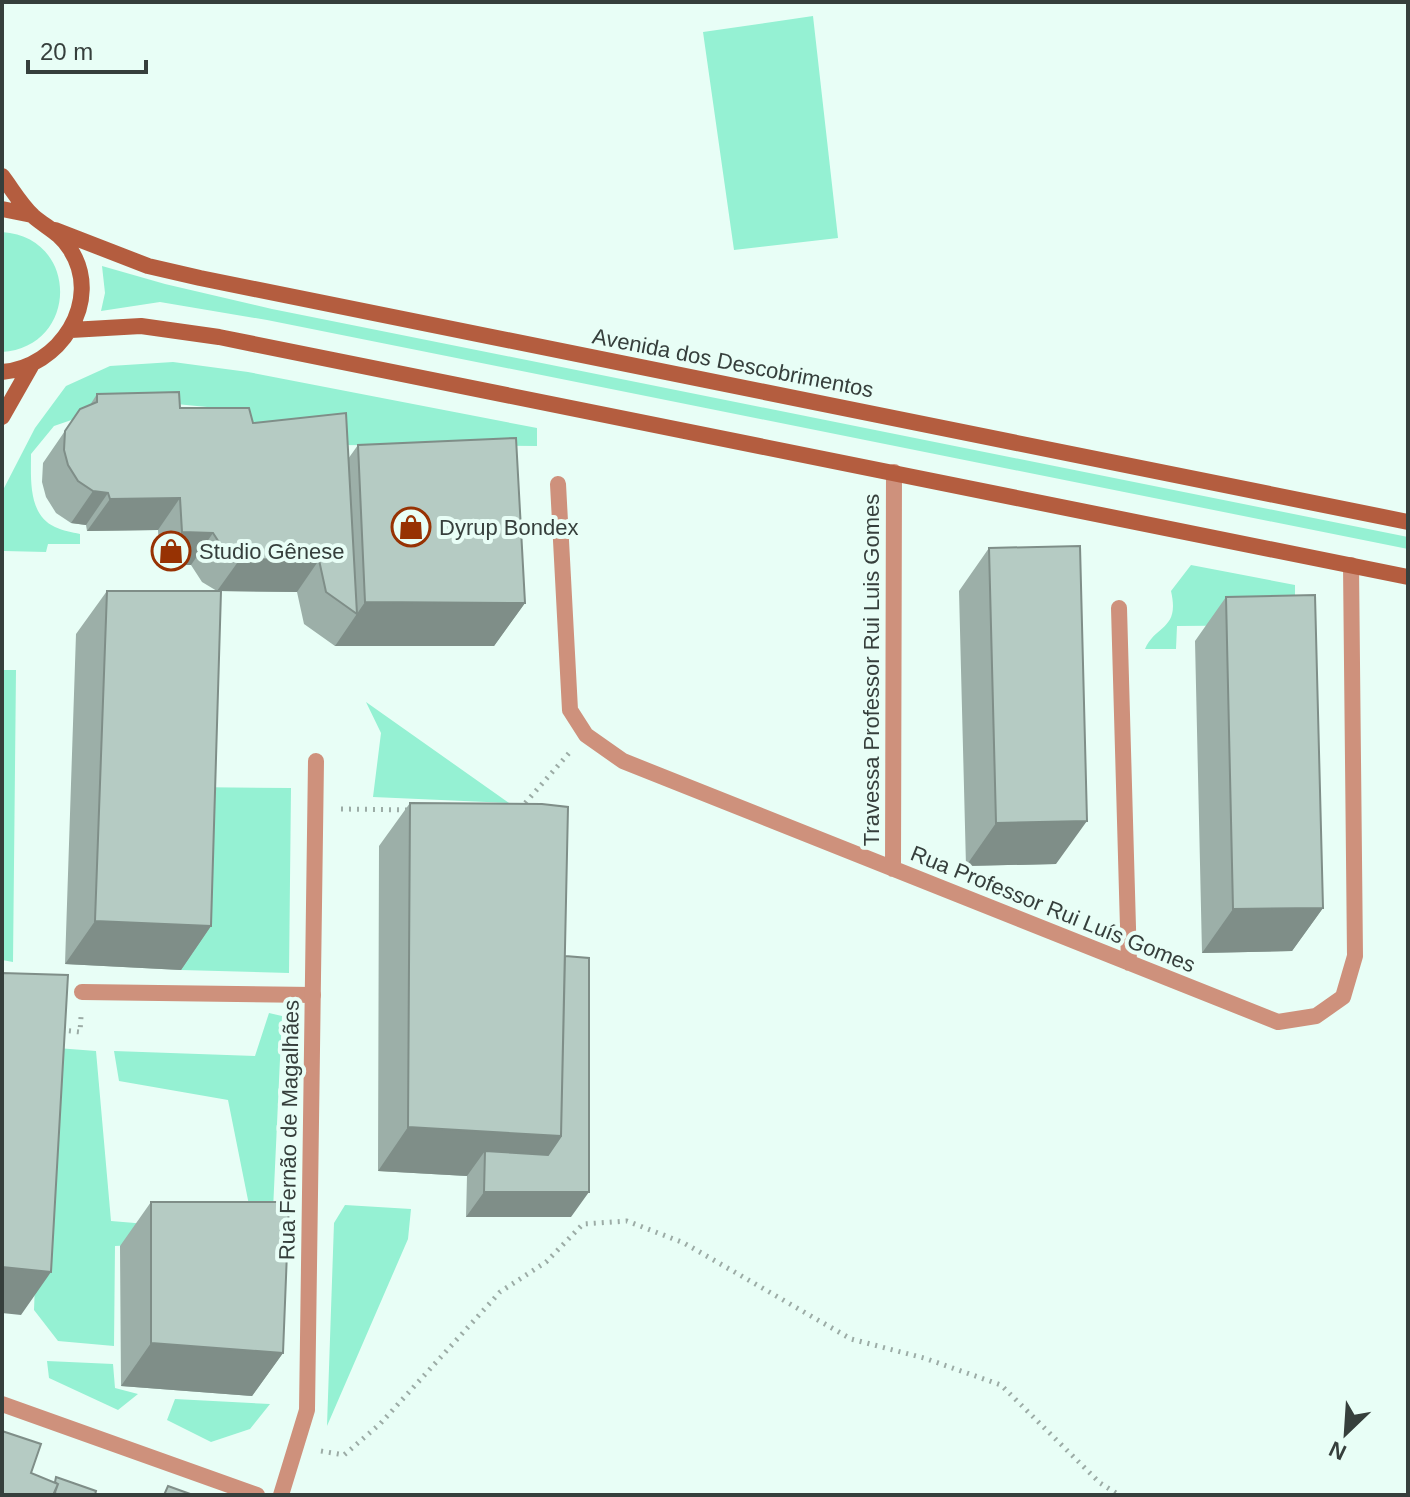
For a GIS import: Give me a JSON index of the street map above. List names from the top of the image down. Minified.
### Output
{"streets":{"main road":["Avenida dos Descobrimentos"],"street":["Travessa Professor Rui Luis Gomes","Rua Professor Rui Luís Gomes","Rua Fernão de Magalhães"]},"crossings":[["Travessa Professor Rui Luis Gomes","Rua Professor Rui Luís Gomes"]],"places":{"shop":["Dyrup Bondex","Studio Gênese"]},"scale_bar":"20 m","north":"bottom left"}
